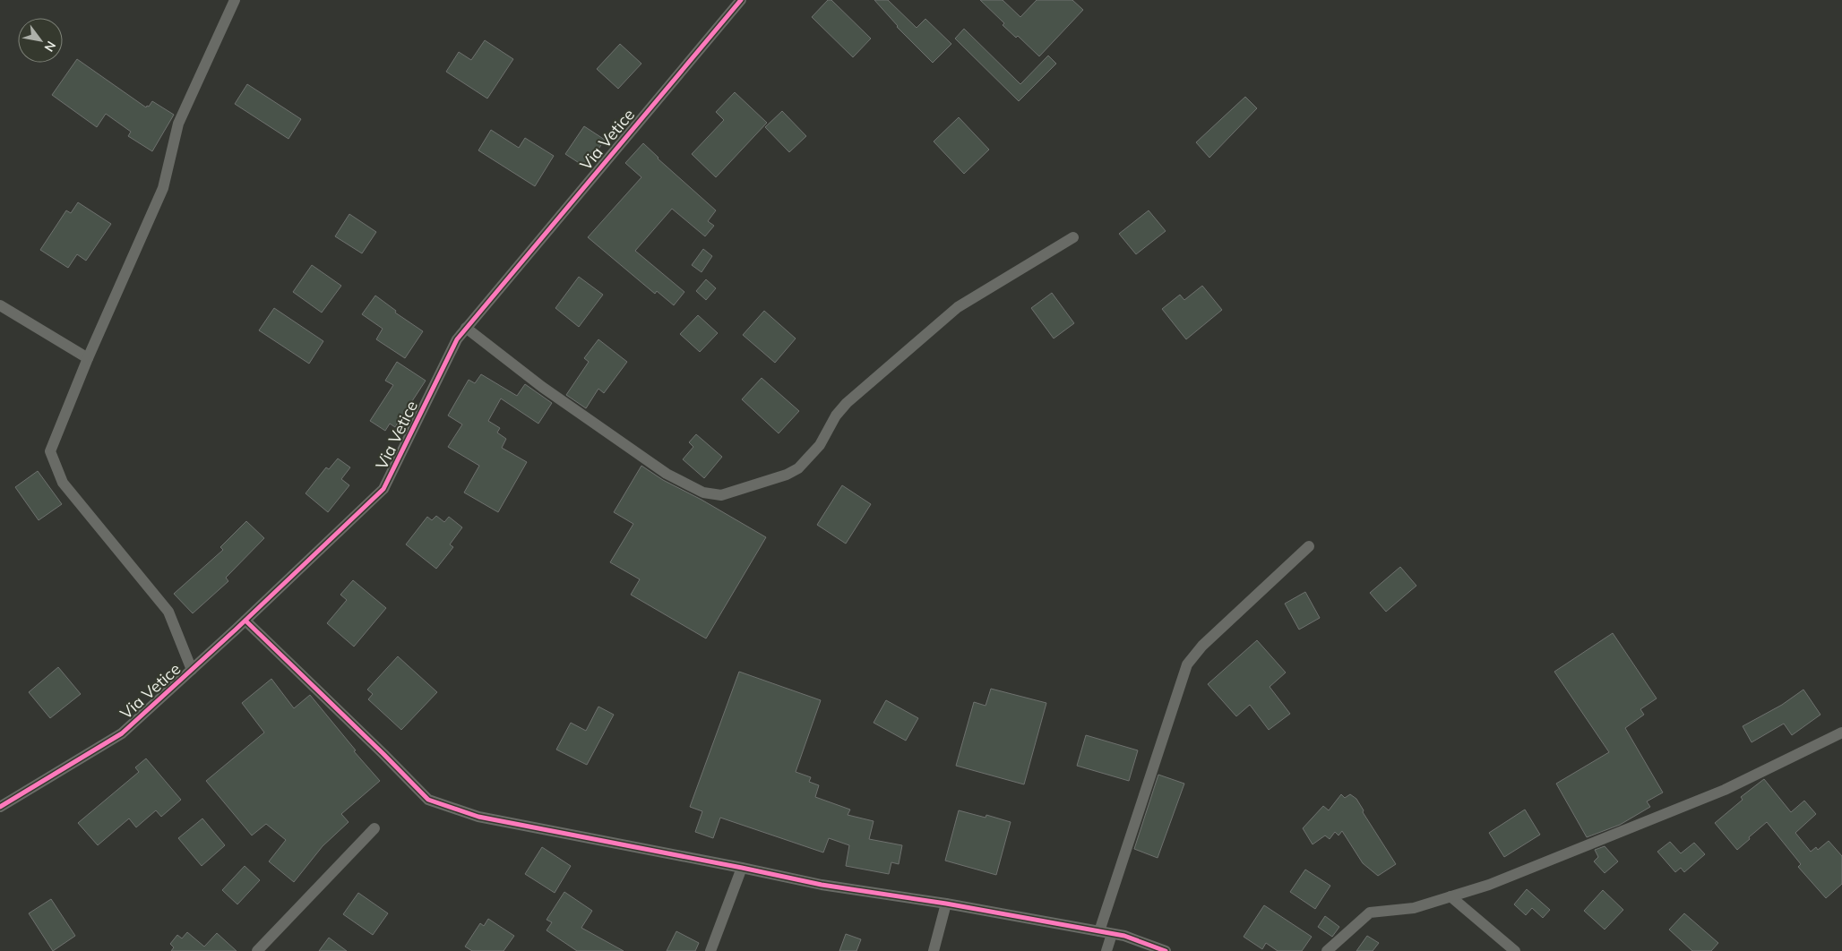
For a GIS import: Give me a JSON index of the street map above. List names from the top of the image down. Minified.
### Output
{"streets":{"street":["Via Vetice"]},"north":"bottom right"}
